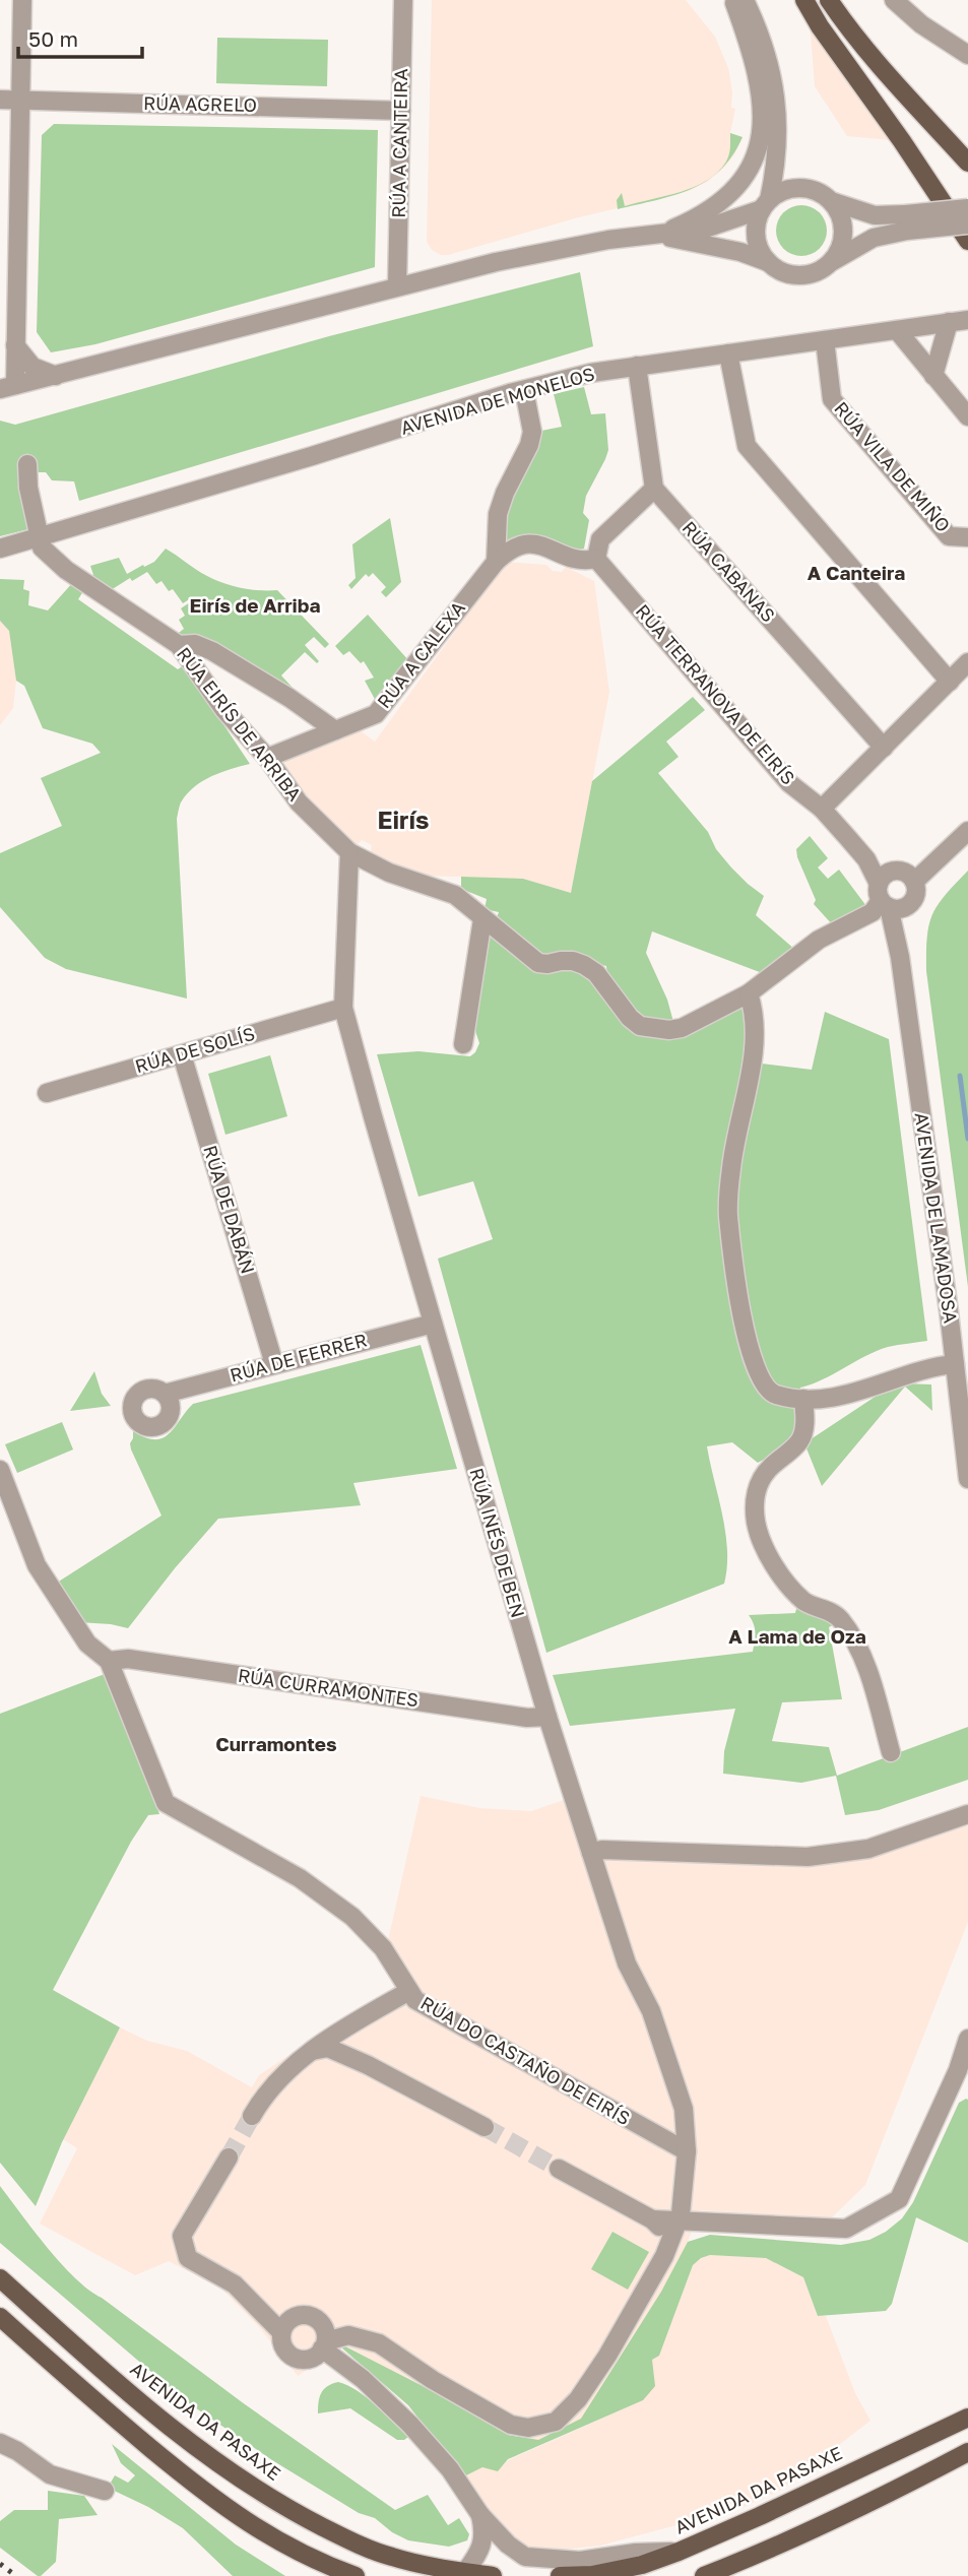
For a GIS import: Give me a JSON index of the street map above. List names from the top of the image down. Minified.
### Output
{"streets":{"main road":["AVENIDA DA PASAXE"],"street":["RÚA AGRELO","RÚA A CANTEIRA","AVENIDA DE MONELOS","RÚA VILA DE MIÑO","RÚA CABANAS","RÚA A CALEXA","RÚA TERRANOVA DE EIRÍS","RÚA EIRÍS DE ARRIBA","RÚA DE SOLÍS","RÚA DE DABÁN","AVENIDA DE LAMADOSA","RÚA DE FERRER","RÚA INÉS DE BEN","RÚA CURRAMONTES","RÚA DO CASTAÑO DE EIRÍS"]},"crossings":[["RÚA AGRELO","RÚA A CANTEIRA"],["AVENIDA DE MONELOS","RÚA VILA DE MIÑO"],["AVENIDA DE MONELOS","RÚA EIRÍS DE ARRIBA"],["RÚA A CALEXA","RÚA TERRANOVA DE EIRÍS"],["RÚA A CALEXA","RÚA EIRÍS DE ARRIBA"],["RÚA TERRANOVA DE EIRÍS","RÚA EIRÍS DE ARRIBA"],["RÚA TERRANOVA DE EIRÍS","AVENIDA DE LAMADOSA"],["RÚA EIRÍS DE ARRIBA","AVENIDA DE LAMADOSA"],["RÚA EIRÍS DE ARRIBA","RÚA INÉS DE BEN"],["RÚA DE SOLÍS","RÚA DE DABÁN"],["RÚA DE SOLÍS","RÚA INÉS DE BEN"],["RÚA DE DABÁN","RÚA DE FERRER"],["RÚA DE FERRER","RÚA INÉS DE BEN"],["RÚA INÉS DE BEN","RÚA CURRAMONTES"],["RÚA INÉS DE BEN","RÚA DO CASTAÑO DE EIRÍS"],["RÚA CURRAMONTES","RÚA DO CASTAÑO DE EIRÍS"]],"districts":["A Canteira","Eirís de Arriba","Eirís","A Lama de Oza","Curramontes"],"scale_bar":"50 m"}
